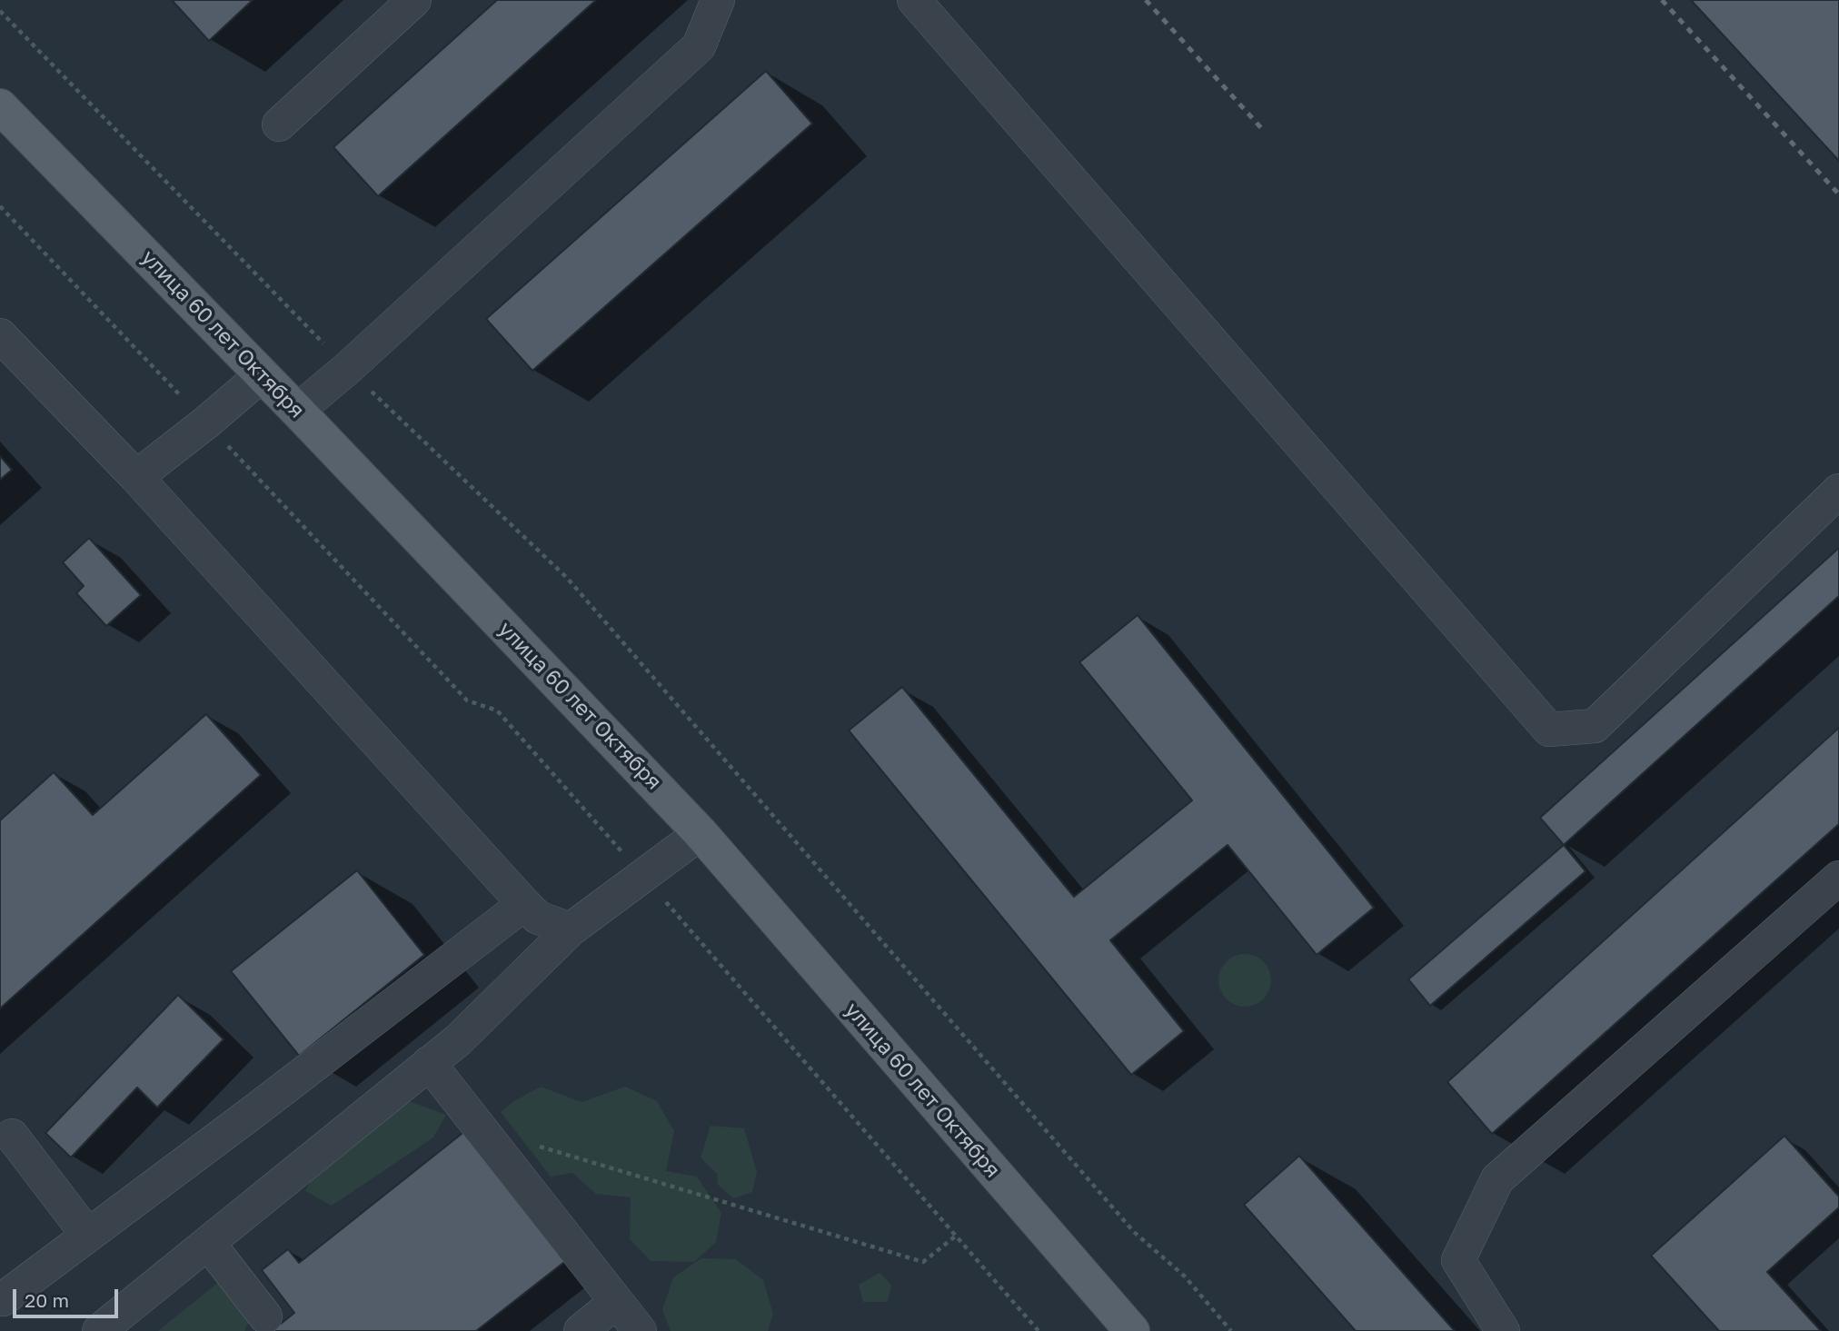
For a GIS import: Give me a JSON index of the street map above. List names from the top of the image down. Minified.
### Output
{"streets":{"main road":["улица 60 лет Октября"]},"scale_bar":"20 m"}
